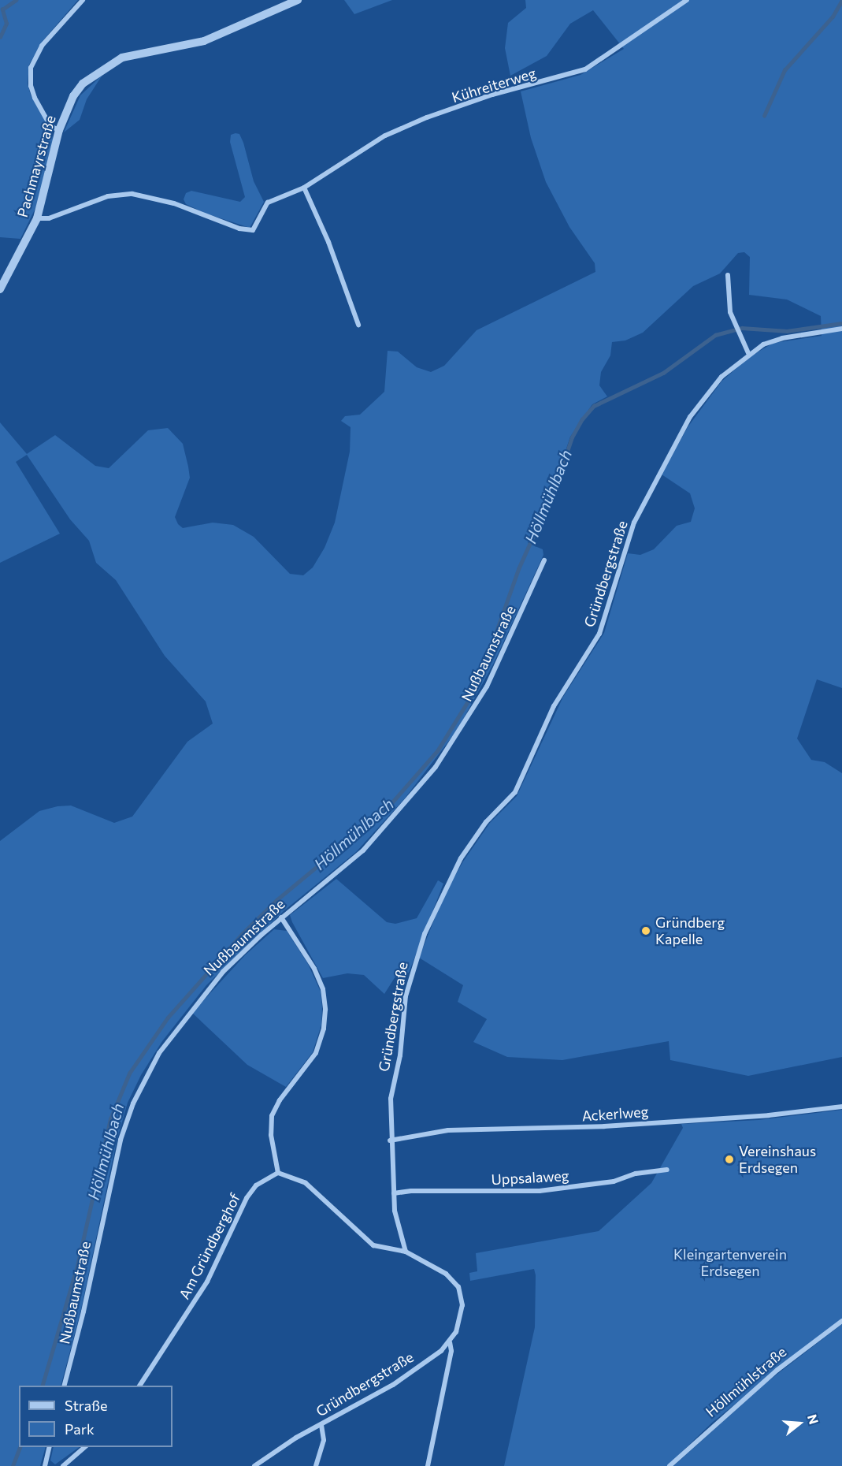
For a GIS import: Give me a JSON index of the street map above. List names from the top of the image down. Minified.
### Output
{"streets":{"street":["Kühreiterweg","Pachmayrstraße","Gründbergstraße","Nußbaumstraße","Ackerlweg","Uppsalaweg","Am Gründberghof","Höllmühlstraße"]},"crossings":[["Kühreiterweg","Pachmayrstraße"],["Gründbergstraße","Ackerlweg"],["Gründbergstraße","Uppsalaweg"]],"water":["Höllmühlbach"],"parks":["Kleingartenverein Erdsegen"],"places":["Gründberg Kapelle","Vereinshaus Erdsegen"],"legend":["Straße","Park"],"north":"right"}
